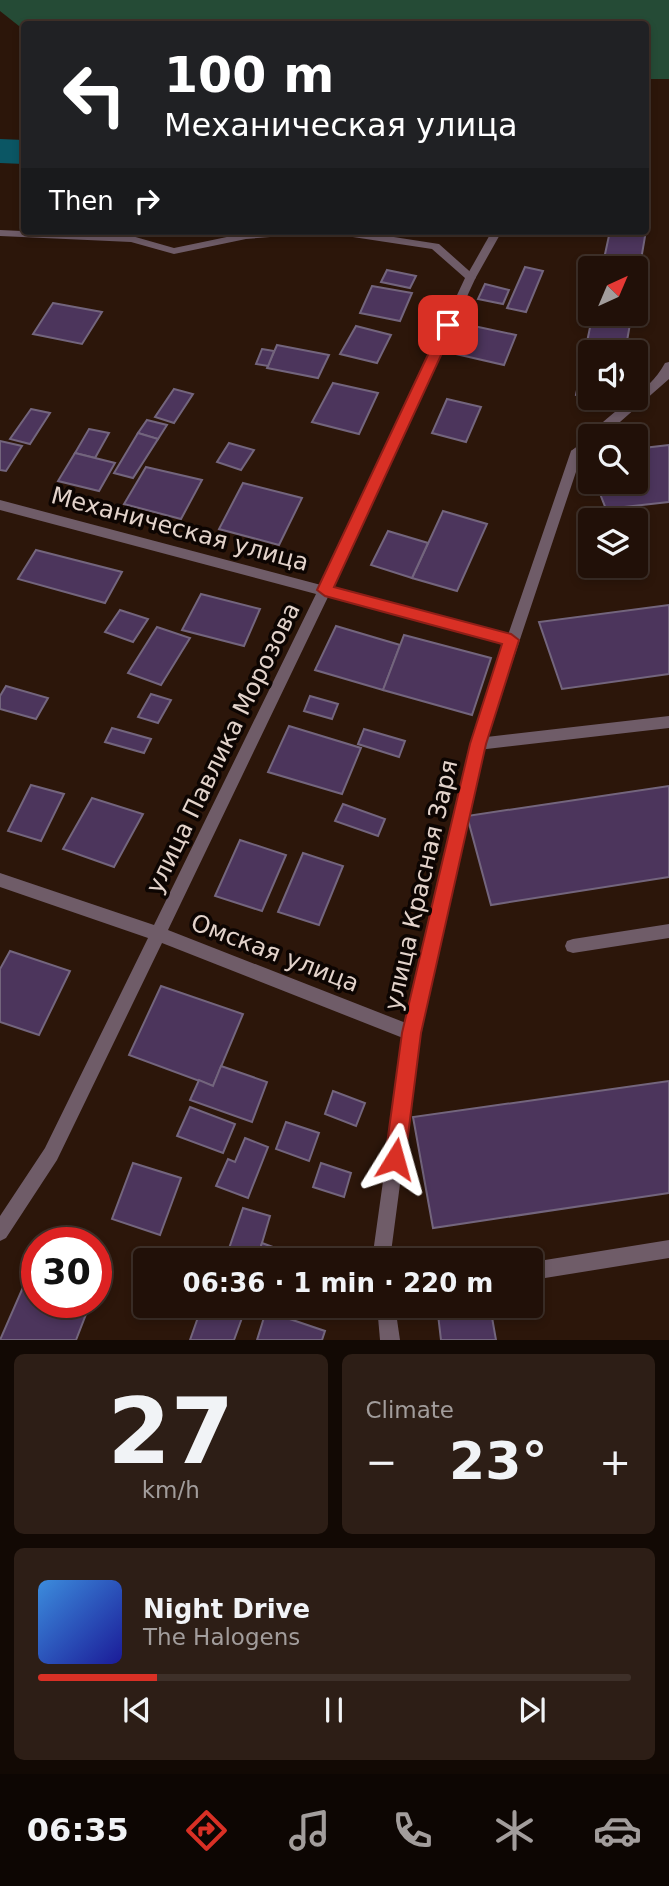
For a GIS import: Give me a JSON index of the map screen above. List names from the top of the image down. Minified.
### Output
{"streets":{"street":["Механическая улица","улица Павлика Морозова","улица Красная Заря","Омская улица"]},"crossings":[["Механическая улица","улица Павлика Морозова"],["Механическая улица","улица Красная Заря"],["улица Павлика Морозова","Омская улица"],["улица Красная Заря","Омская улица"]],"north":"top right","page":{"turn":["100 m","Механическая улица"],"then":"Then","limit":"30","trip":"06:36 · 1 min · 220 m","tile":[["27","km/h"],"Climate"],"heat":["−","23°","+"],"song":["Night Drive","The Halogens"],"tabs":"06:35"}}
